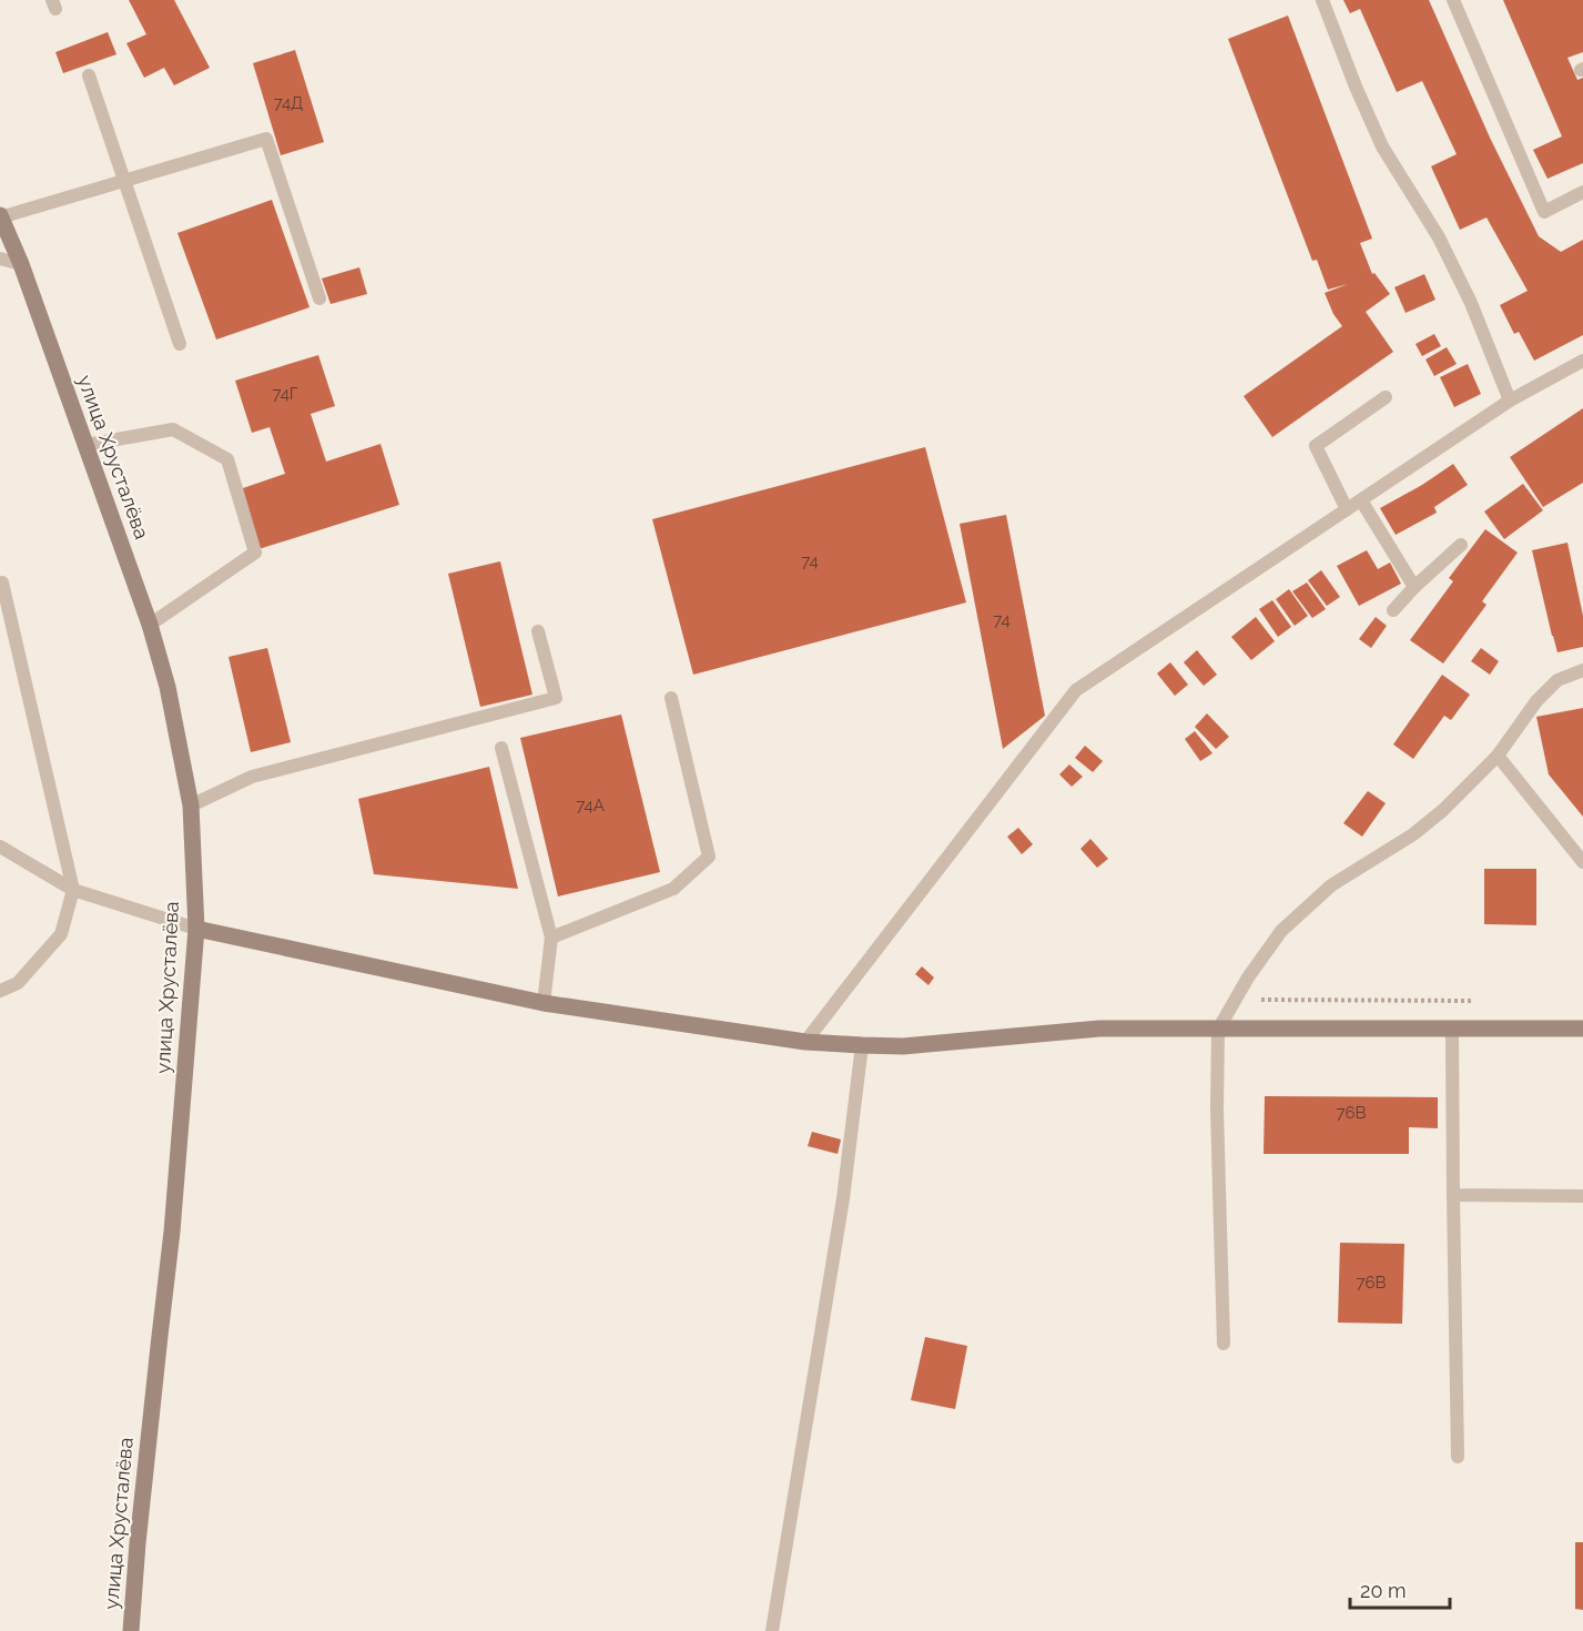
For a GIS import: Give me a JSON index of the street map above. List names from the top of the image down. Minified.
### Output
{"streets":{"main road":["улица Хрусталёва"]},"house_numbers":["74Д","74Г","74","74","74А","76В","76В"],"scale_bar":"20 m"}
